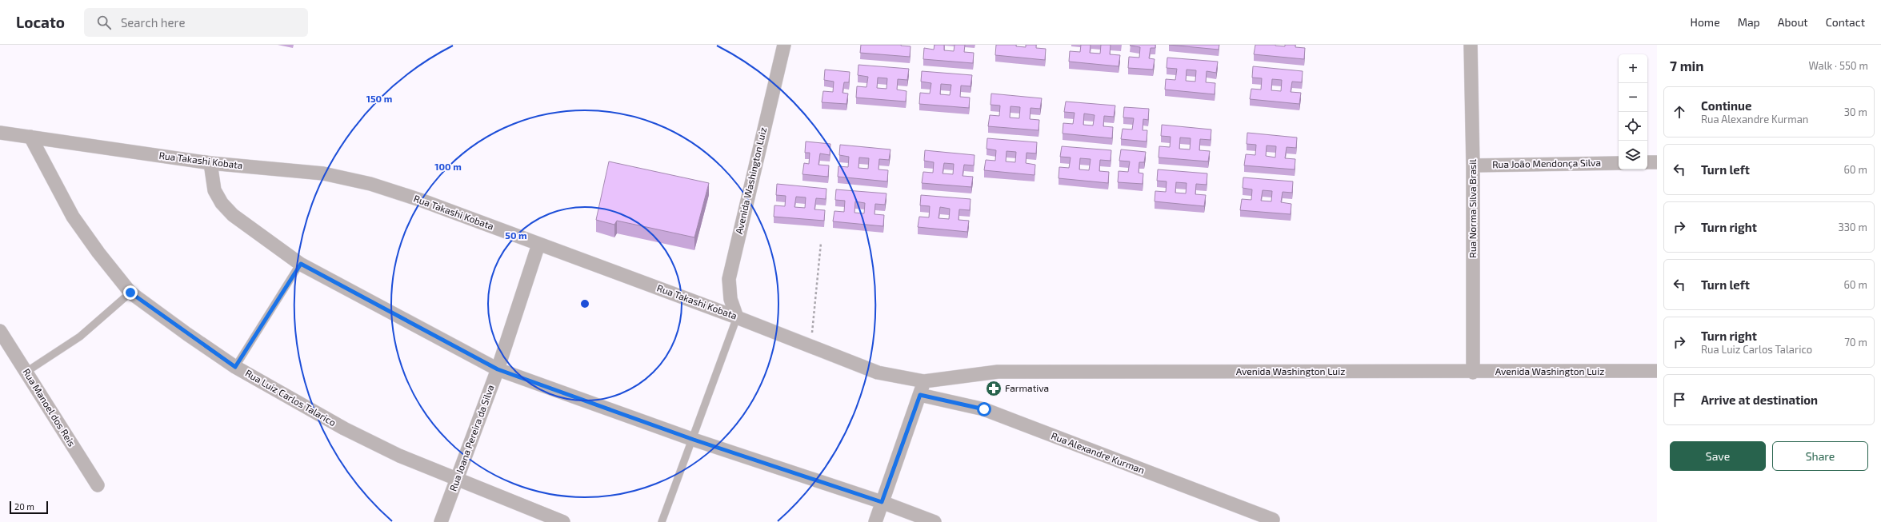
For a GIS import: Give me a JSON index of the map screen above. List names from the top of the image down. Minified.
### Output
{"streets":{"street":["Rua Takashi Kobata","Rua João Mendonça Silva","Avenida Washington Luiz","Rua Norma Silva Brasil","Rua Luiz Carlos Talarico","Rua Manoel dos Reis","Rua Joana Pereira da Silva","Rua Alexandre Kurman"]},"crossings":[["Rua Takashi Kobata","Avenida Washington Luiz"],["Rua Takashi Kobata","Rua Luiz Carlos Talarico"],["Rua Takashi Kobata","Rua Joana Pereira da Silva"],["Rua João Mendonça Silva","Rua Norma Silva Brasil"],["Avenida Washington Luiz","Rua Norma Silva Brasil"],["Rua Luiz Carlos Talarico","Rua Joana Pereira da Silva"]],"places":{"pharmacy":["Farmativa"]},"scale_bar":"20 m","page":{"header":"Locato","search":"Search here","nav":["Home","Map","About","Contact"],"heading":["7 min","Walk · 550 m"],"map_buttons":["+","−"],"list":[["Continue","Rua Alexandre Kurman","30 m"],["Turn left","60 m"],["Turn right","330 m"],["Turn left","60 m"],["Turn right","Rua Luiz Carlos Talarico","70 m"],"Arrive at destination"],"buttons":["Save","Share"],"scale":"20 m"},"rings":["150 m","100 m","50 m"]}
